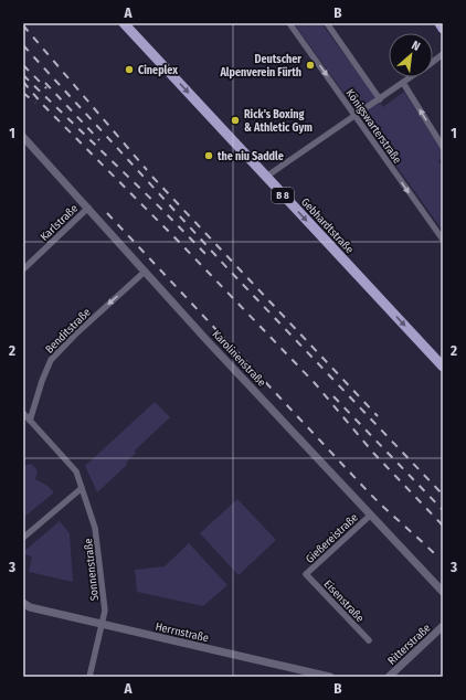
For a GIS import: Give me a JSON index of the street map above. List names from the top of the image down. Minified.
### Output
{"streets":{"main road":["B 8","Gebhardtstraße"],"street":["Königswarterstraße","Karlstraße","Benditstraße","Karolinenstraße","Gießereistraße","Sonnenstraße","Eisenstraße","Herrnstraße","Ritterstraße"]},"crossings":[["Karlstraße","Karolinenstraße"],["Benditstraße","Karolinenstraße"],["Benditstraße","Sonnenstraße"],["Karolinenstraße","Gießereistraße"],["Gießereistraße","Eisenstraße"],["Sonnenstraße","Herrnstraße"]],"one_way":["Gebhardtstraße","Benditstraße"],"places":["Deutscher Alpenverein Fürth","Cineplex","Rick's Boxing & Athletic Gym","the niu Saddle"],"north":"top right","grid":{"columns":["A","B"],"rows":["1","2","3"]}}
